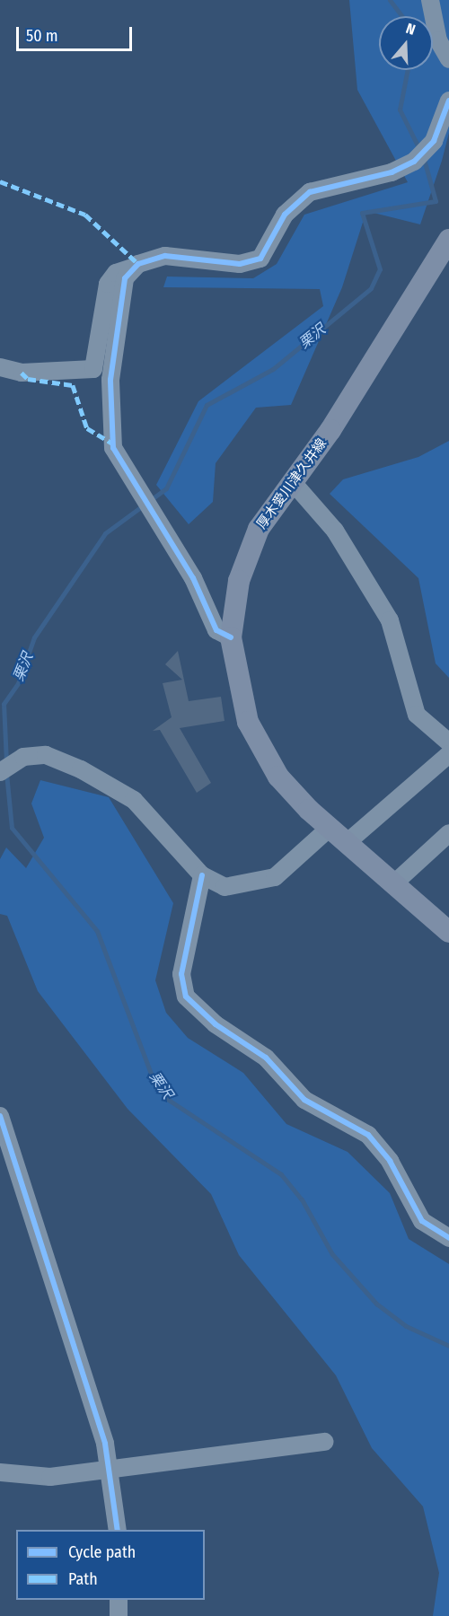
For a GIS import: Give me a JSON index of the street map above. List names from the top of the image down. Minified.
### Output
{"streets":{"main road":["厚木愛川津久井線"]},"water":["栗沢"],"legend":["Cycle path","Path"],"scale_bar":"50 m","north":"top"}
